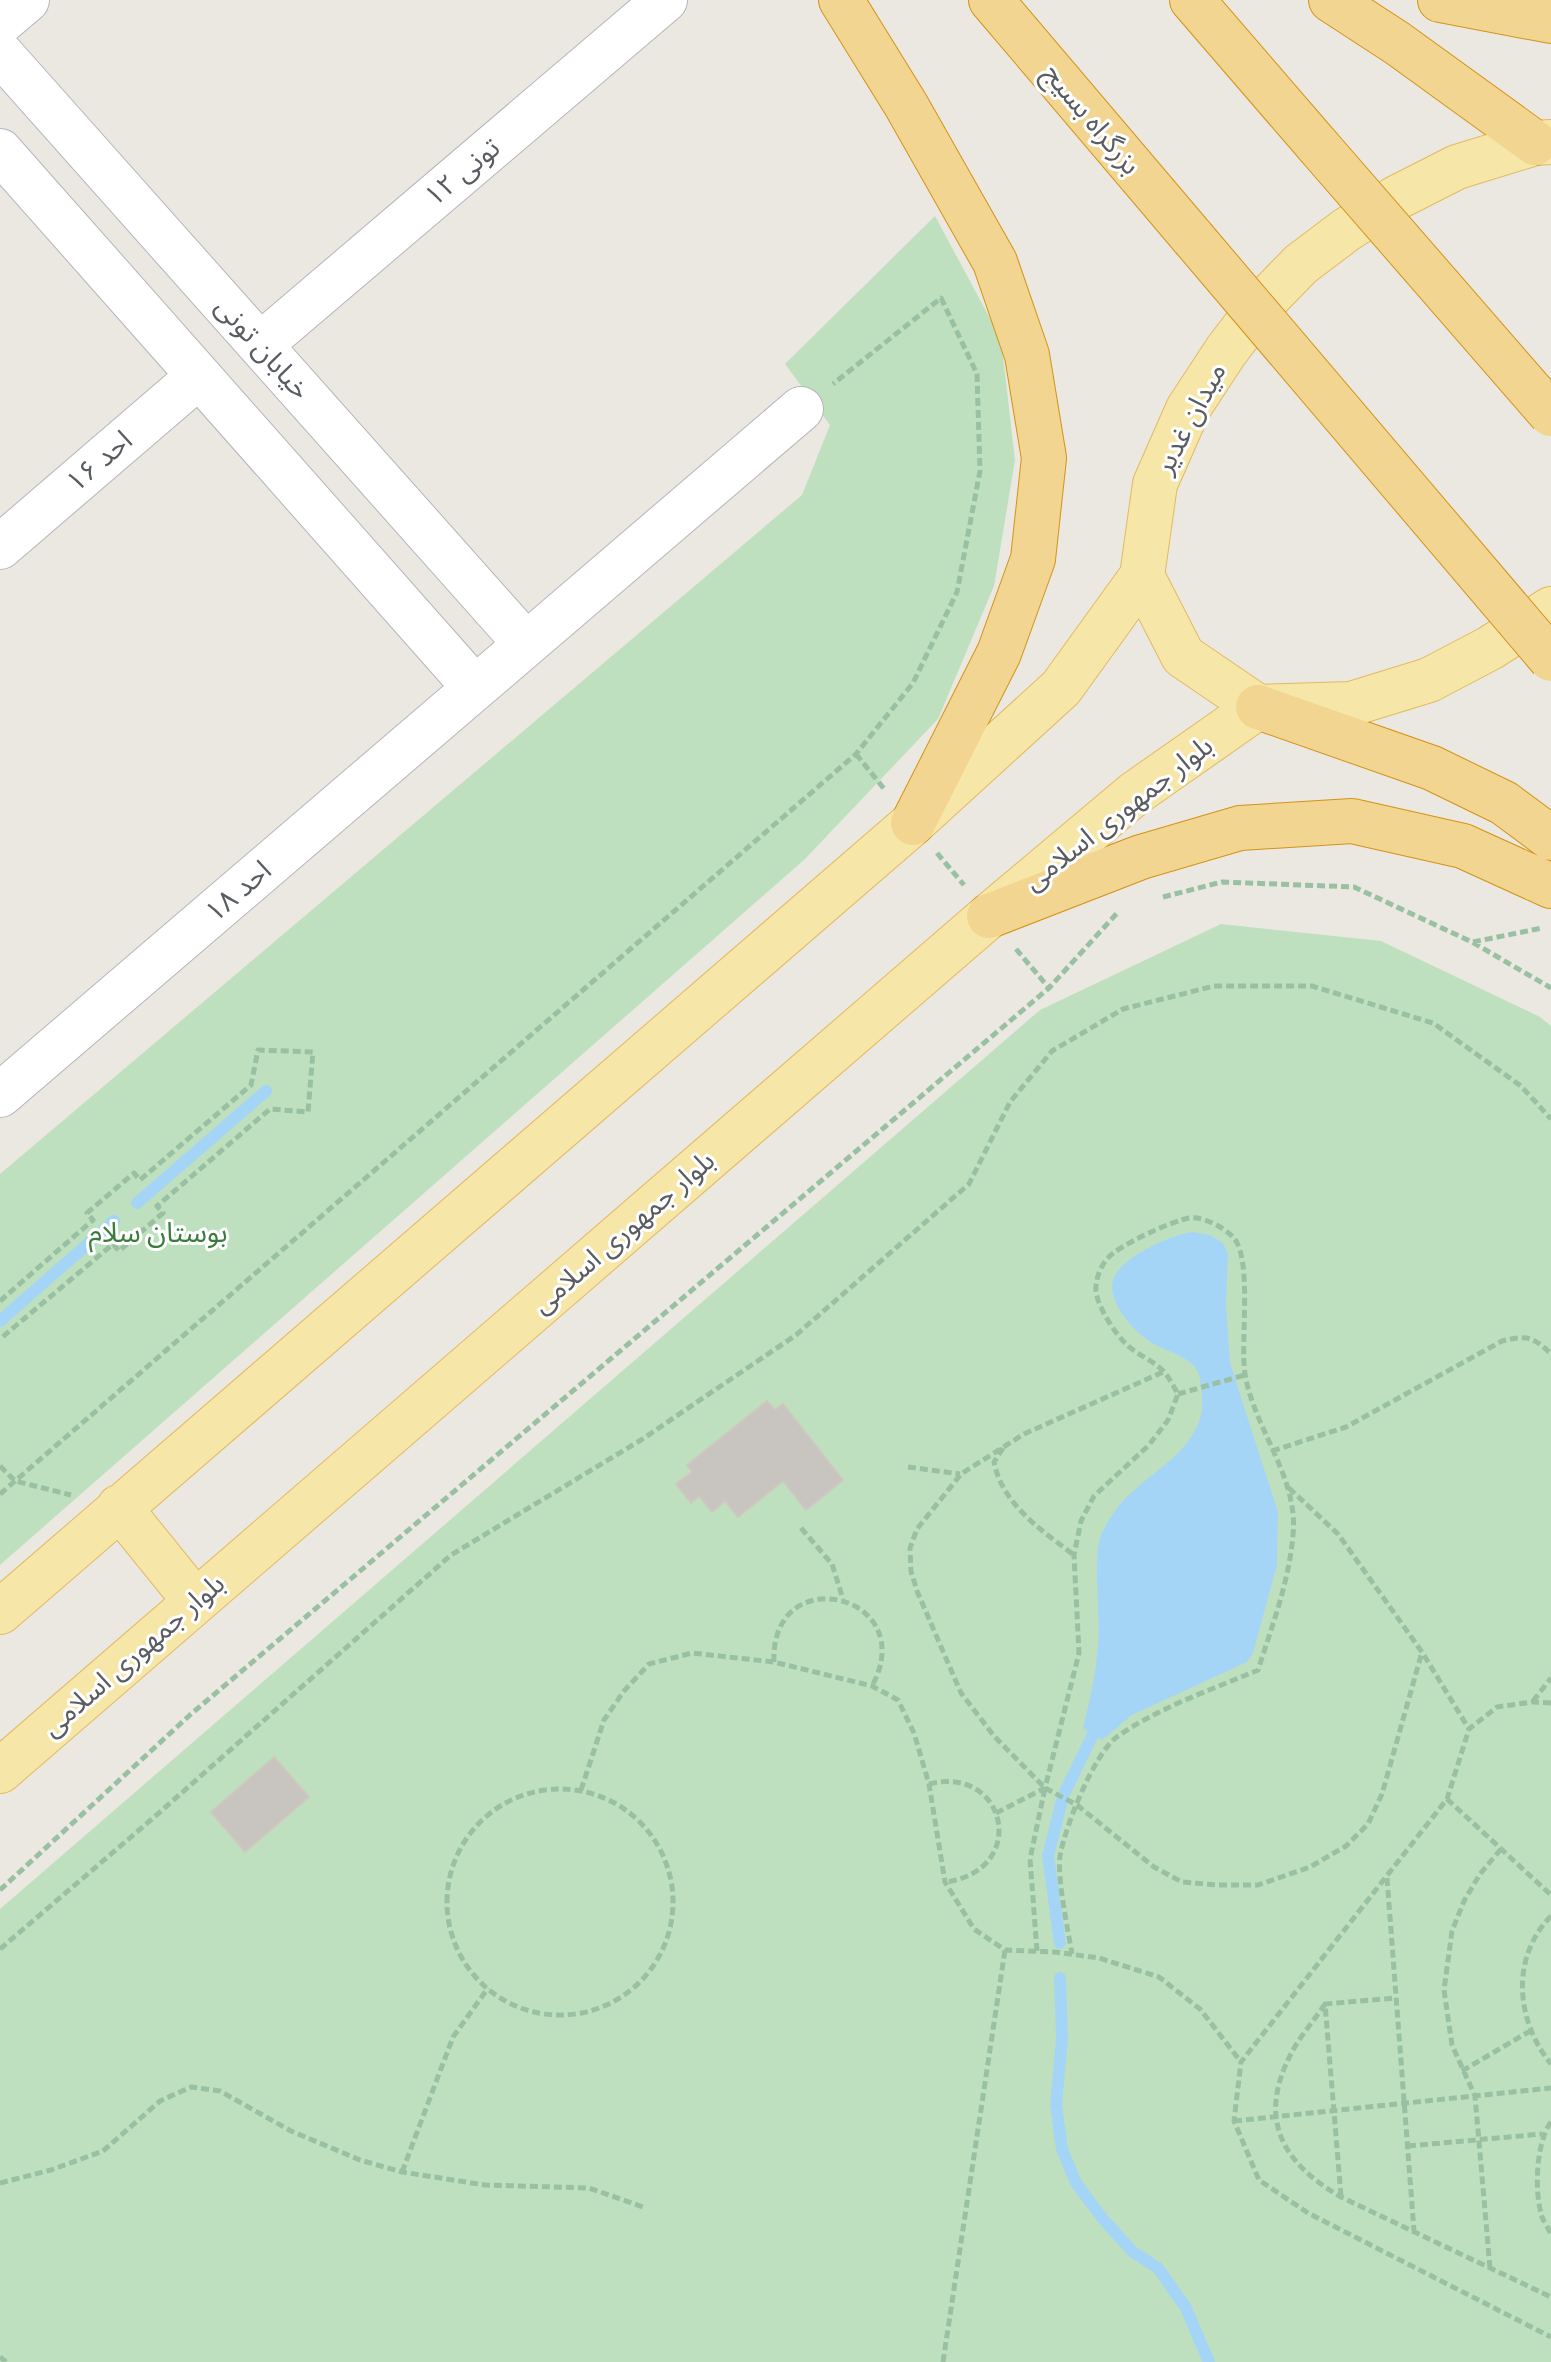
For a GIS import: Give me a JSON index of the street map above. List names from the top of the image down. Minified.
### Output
{"streets":{"highway":["بزرگراه بسیج"],"main road":["میدان غدیر","بلوار جمهوری اسلامی"],"street":["تونی ۱۲","خیابان تونی","احد ۱۶","احد ۱۸"]},"crossings":[["تونی ۱۲","خیابان تونی"],["خیابان تونی","احد ۱۸"]],"parks":["بوستان سلام"]}
